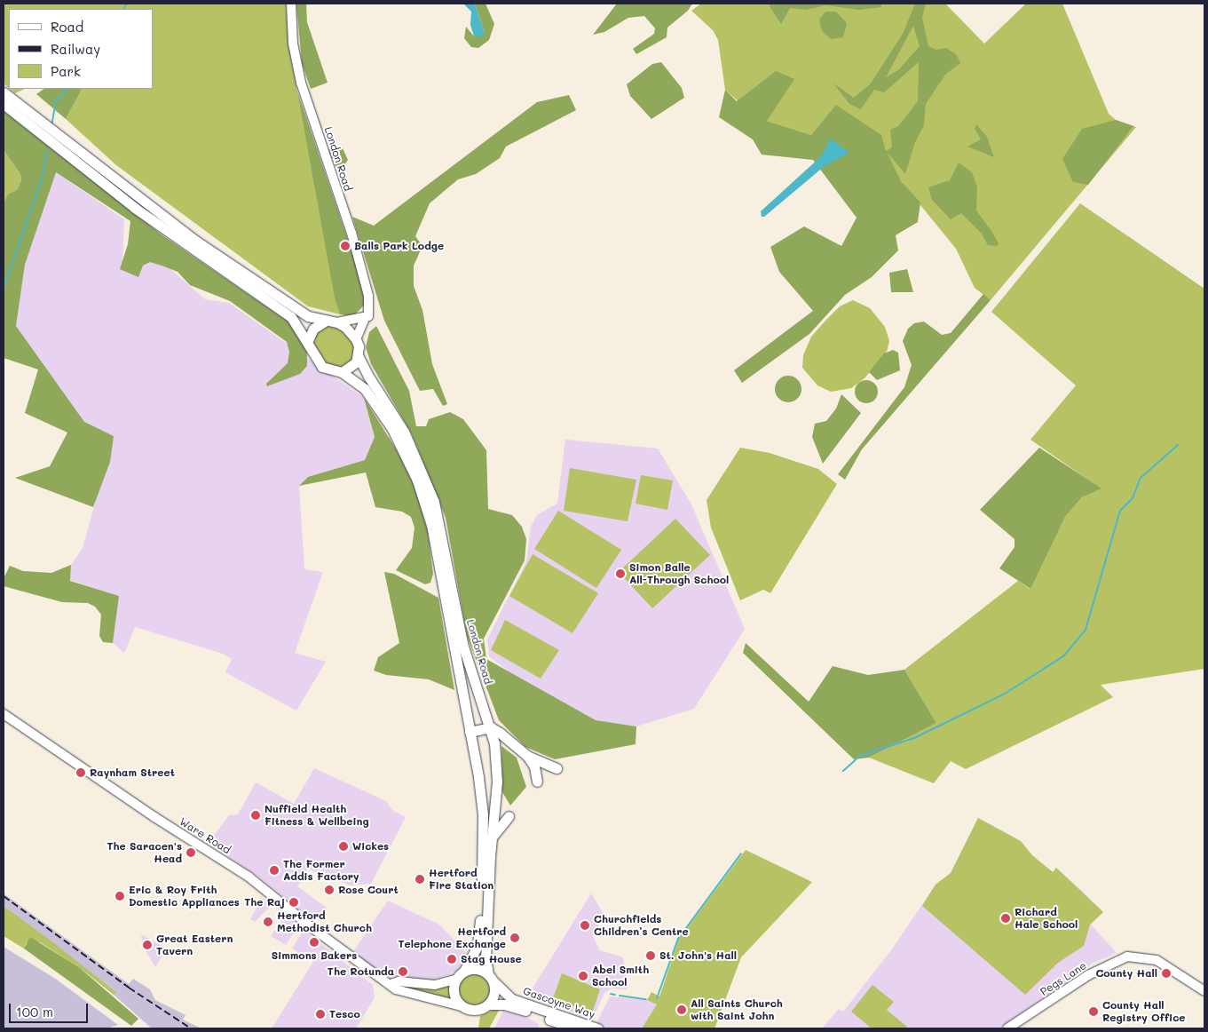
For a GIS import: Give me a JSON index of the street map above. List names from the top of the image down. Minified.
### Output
{"streets":{"highway":["London Road","Gascoyne Way"],"main road":["Ware Road","Pegs Lane"]},"crossings":[["London Road","Ware Road"],["London Road","Gascoyne Way"],["Ware Road","Gascoyne Way"]],"places":["Balls Park Lodge","Simon Balle All-Through School","Raynham Street","Nuffield Health Fitness & Wellbeing","Wickes","The Saracen's Head","The Former Addis Factory","Hertford Fire Station","Rose Court","Eric & Roy Frith Domestic Appliances","The Raj","Richard Hale School","Hertford Methodist Church","Churchfields Children’s Centre","Hertford Telephone Exchange","Simmons Bakers","Great Eastern Tavern","St. John's Hall","Stag House","The Rotunda","County Hall","Abel Smith School","All Saints Church with Saint John","County Hall Registry Office","Tesco"],"legend":["Road","Railway","Park"],"scale_bar":"100 m"}
